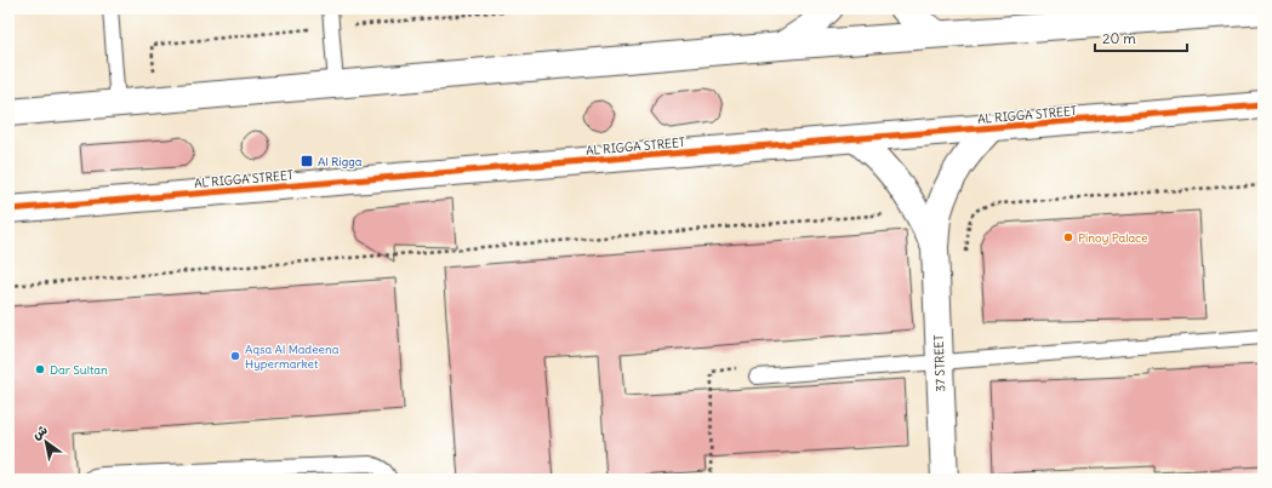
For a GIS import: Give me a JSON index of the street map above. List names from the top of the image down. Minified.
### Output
{"streets":{"street":["AL RIGGA STREET","37 STREET"]},"crossings":[["AL RIGGA STREET","37 STREET"]],"places":{"transit":["Al Rigga"],"other":["Pinoy Palace","Aqsa Al Madeena Hypermarket","Dar Sultan"]},"scale_bar":"20 m","north":"top left"}
